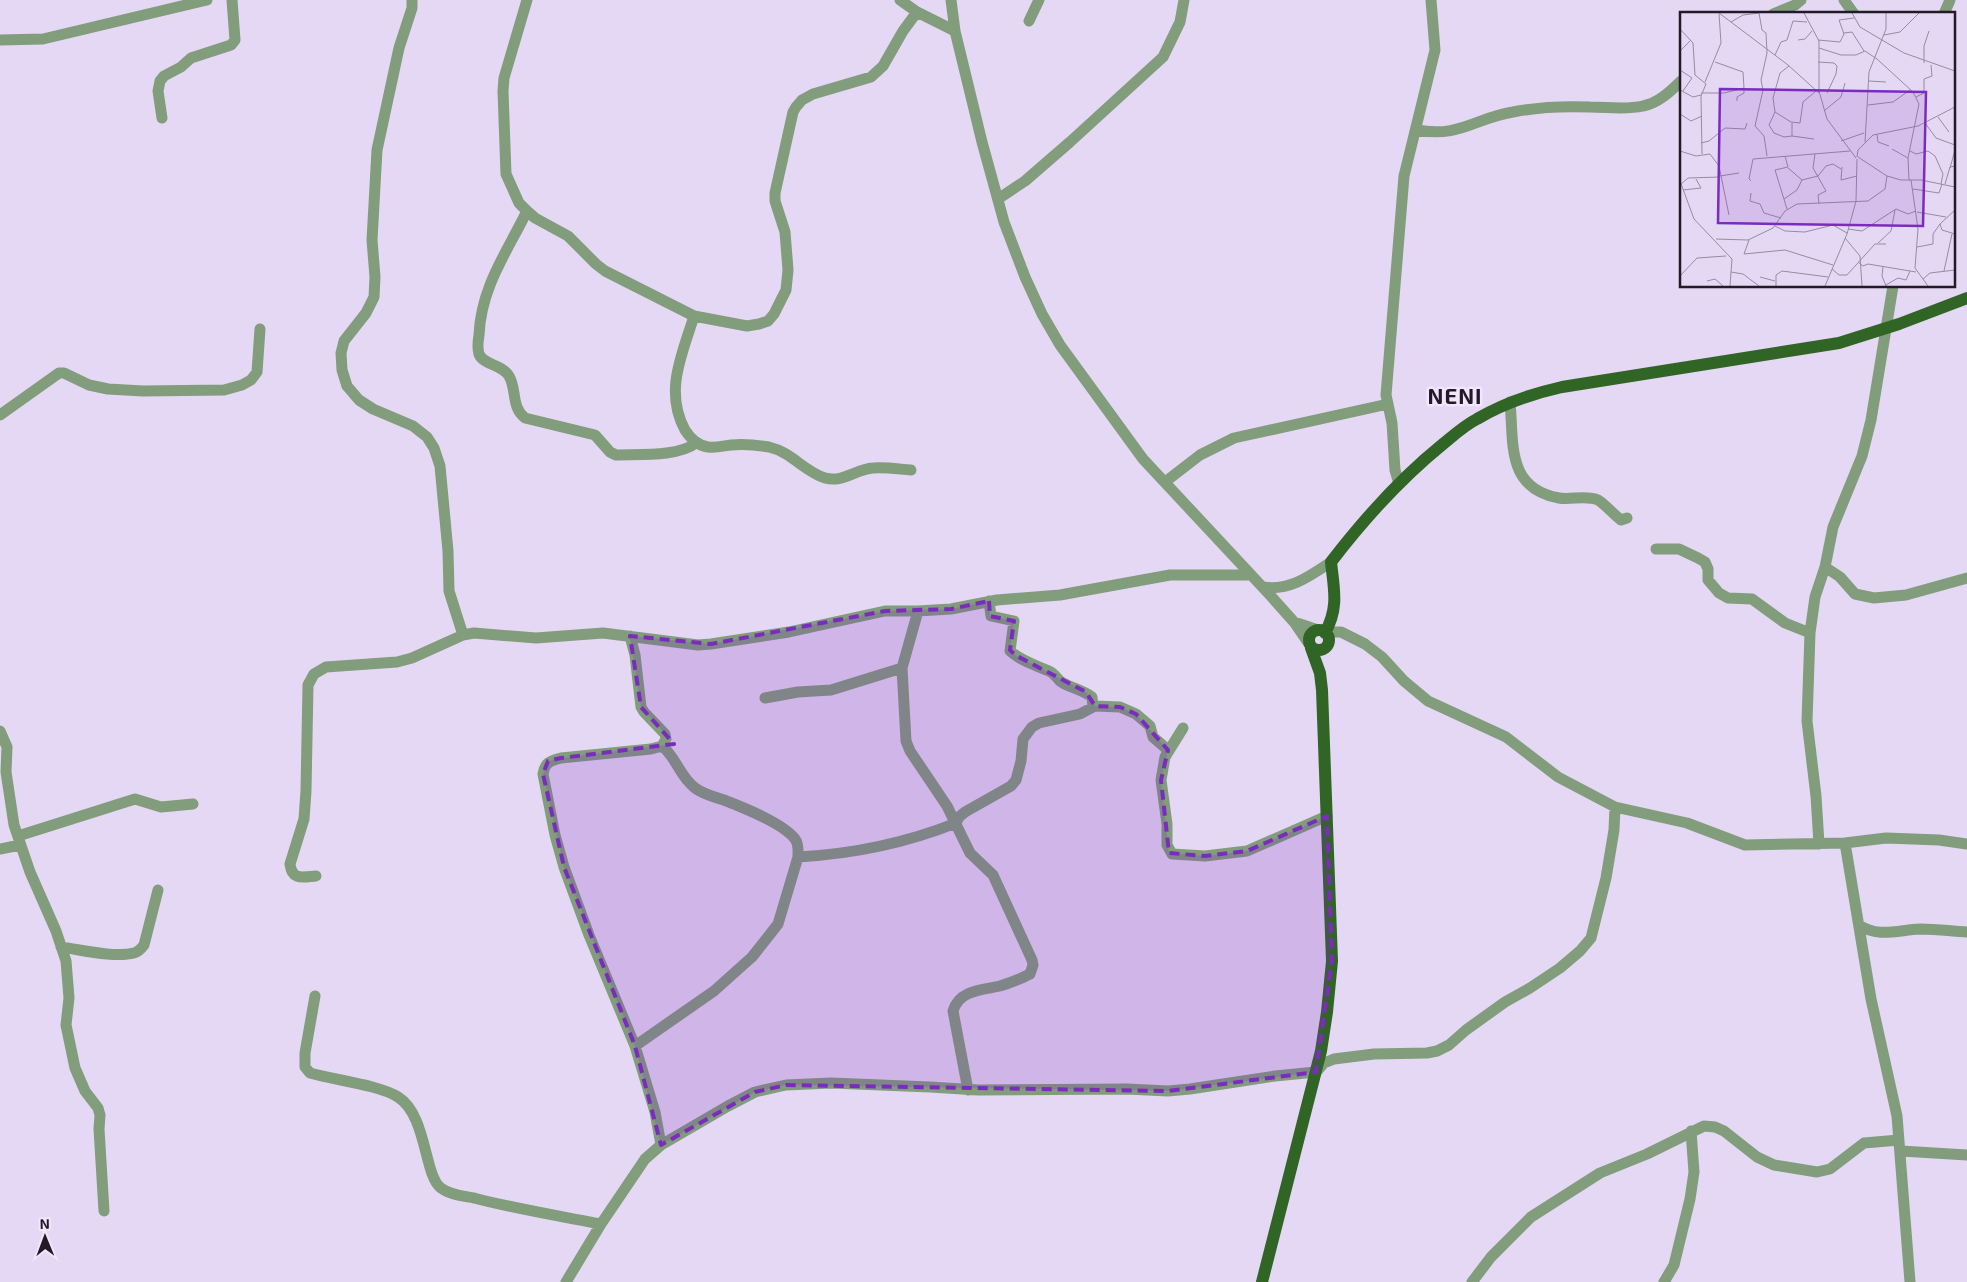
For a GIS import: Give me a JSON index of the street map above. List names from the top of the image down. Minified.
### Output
{"districts":["NENI"],"north":"top"}
